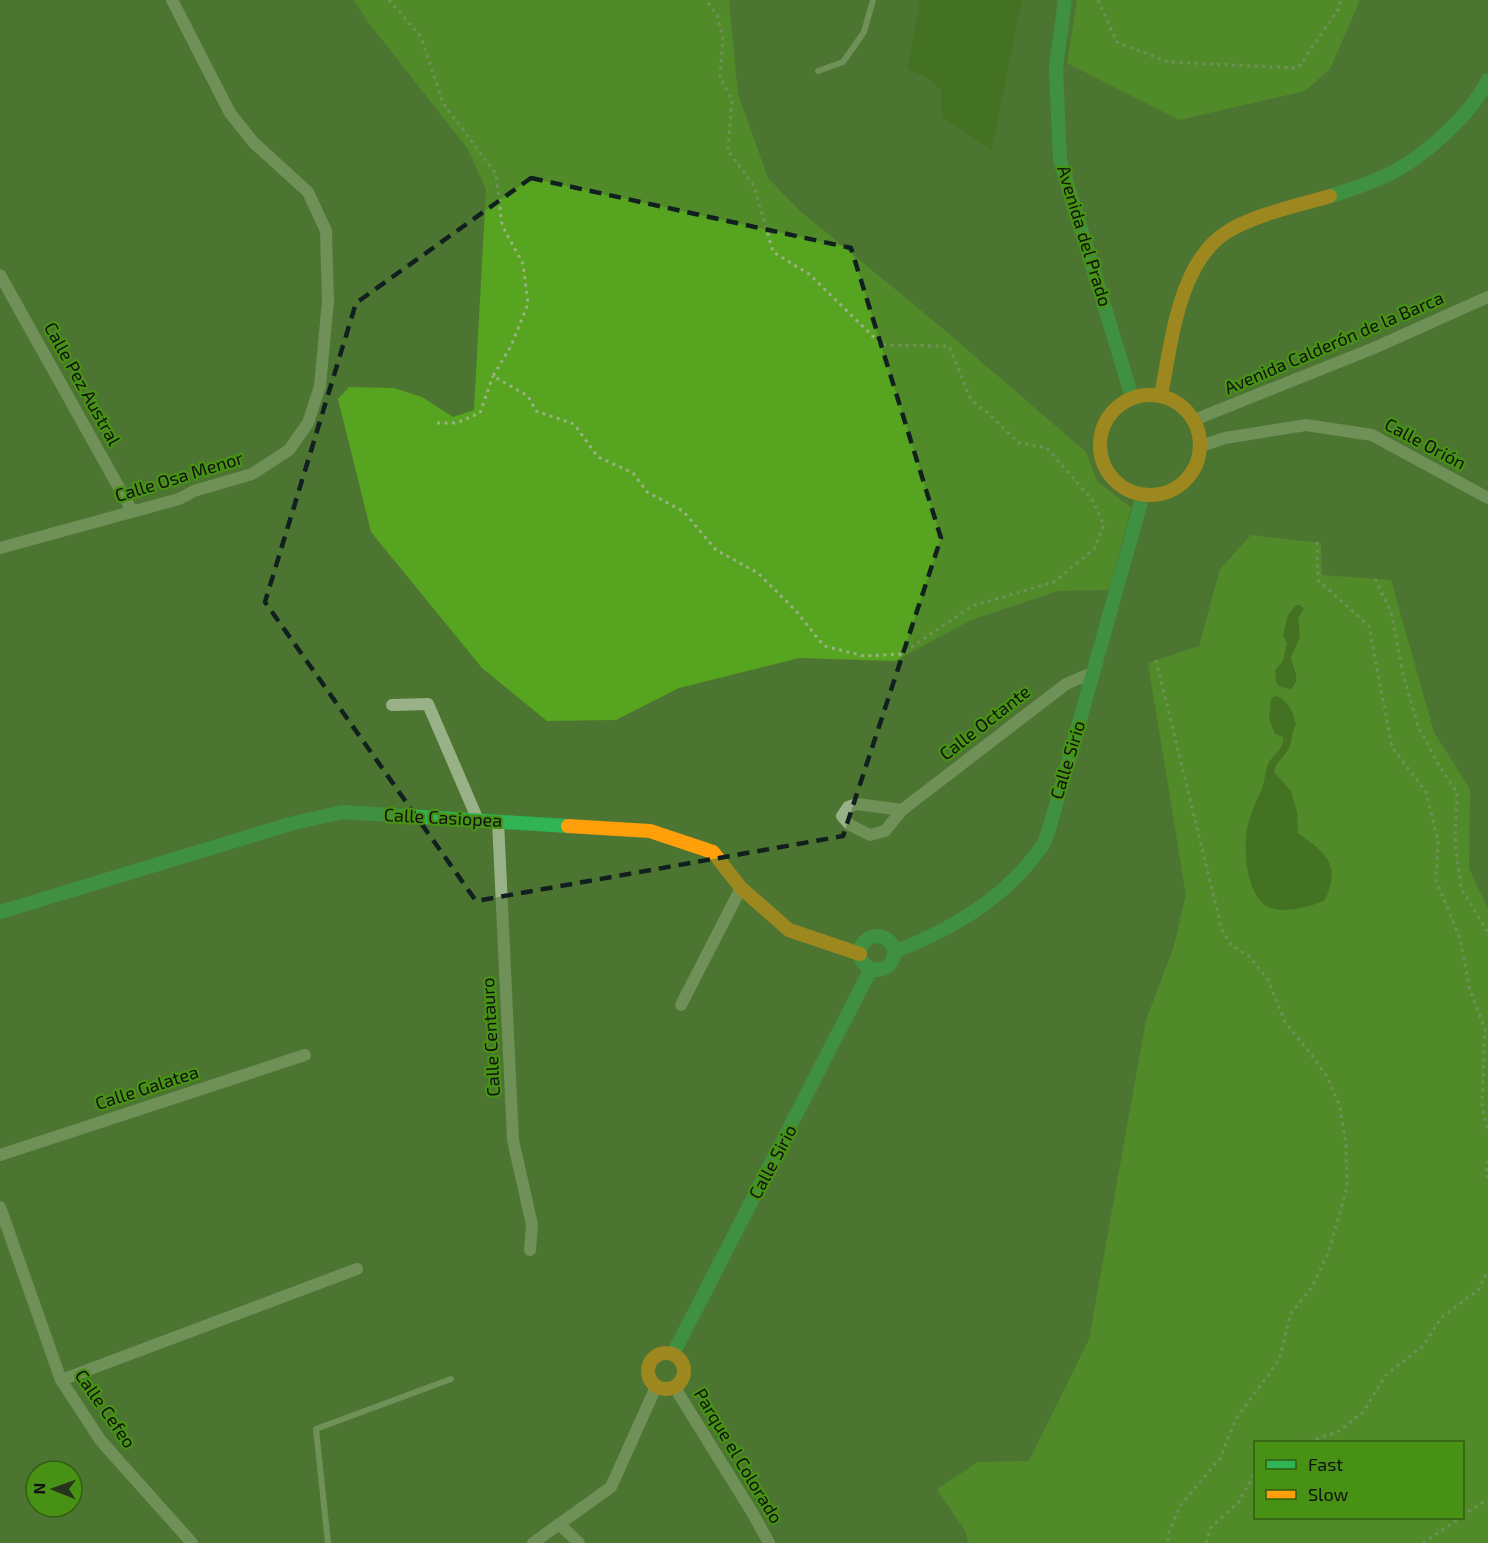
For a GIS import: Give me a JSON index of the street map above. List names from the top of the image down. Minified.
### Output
{"streets":{"street":["Avenida del Prado","Avenida Calderón de la Barca","Calle Pez Austral","Calle Orión","Calle Osa Menor","Calle Octante","Calle Sirio","Calle Casiopea","Calle Centauro","Calle Galatea","Calle Cefeo","Parque el Colorado"]},"crossings":[["Avenida del Prado","Avenida Calderón de la Barca"],["Avenida del Prado","Calle Orión"],["Avenida del Prado","Calle Sirio"],["Avenida Calderón de la Barca","Calle Orión"],["Avenida Calderón de la Barca","Calle Sirio"],["Calle Pez Austral","Calle Osa Menor"],["Calle Orión","Calle Sirio"],["Calle Octante","Calle Sirio"],["Calle Sirio","Calle Casiopea"],["Calle Sirio","Parque el Colorado"],["Calle Casiopea","Calle Centauro"]],"legend":["Fast","Slow"],"north":"left"}
